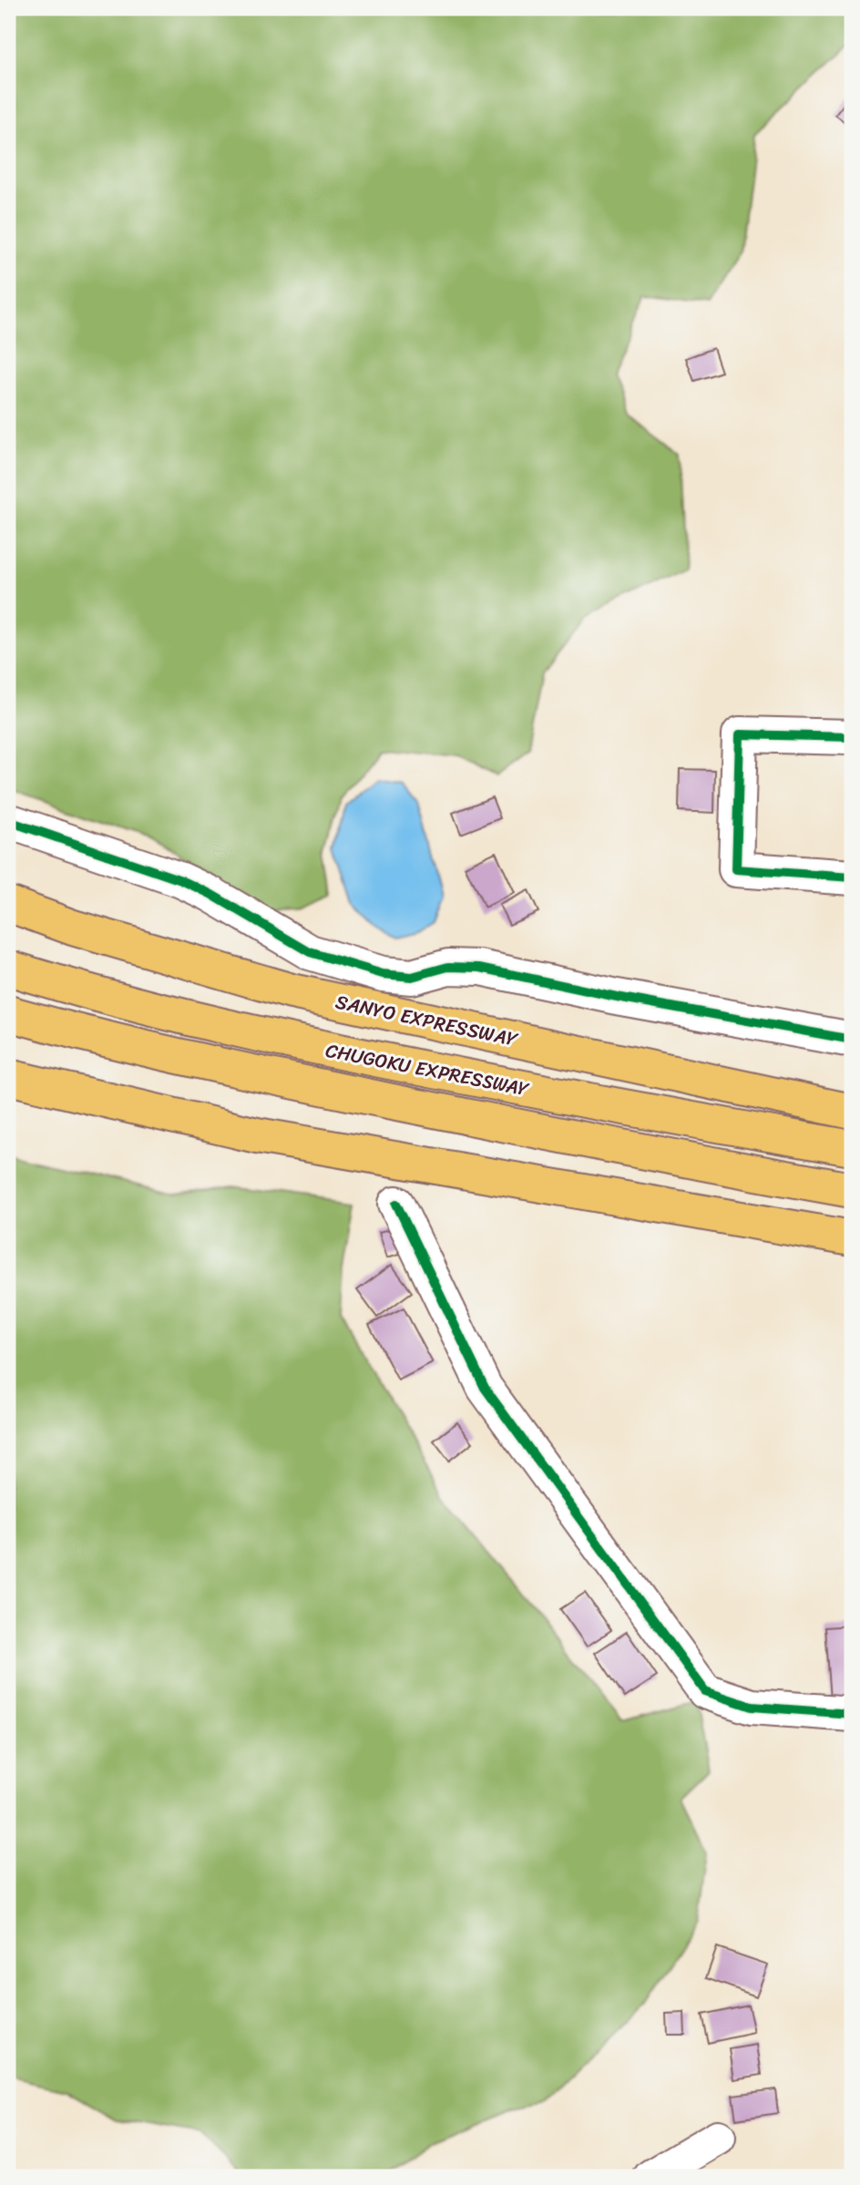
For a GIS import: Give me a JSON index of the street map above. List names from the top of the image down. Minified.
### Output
{"streets":{"highway":["SANYO EXPRESSWAY","CHUGOKU EXPRESSWAY"]}}
